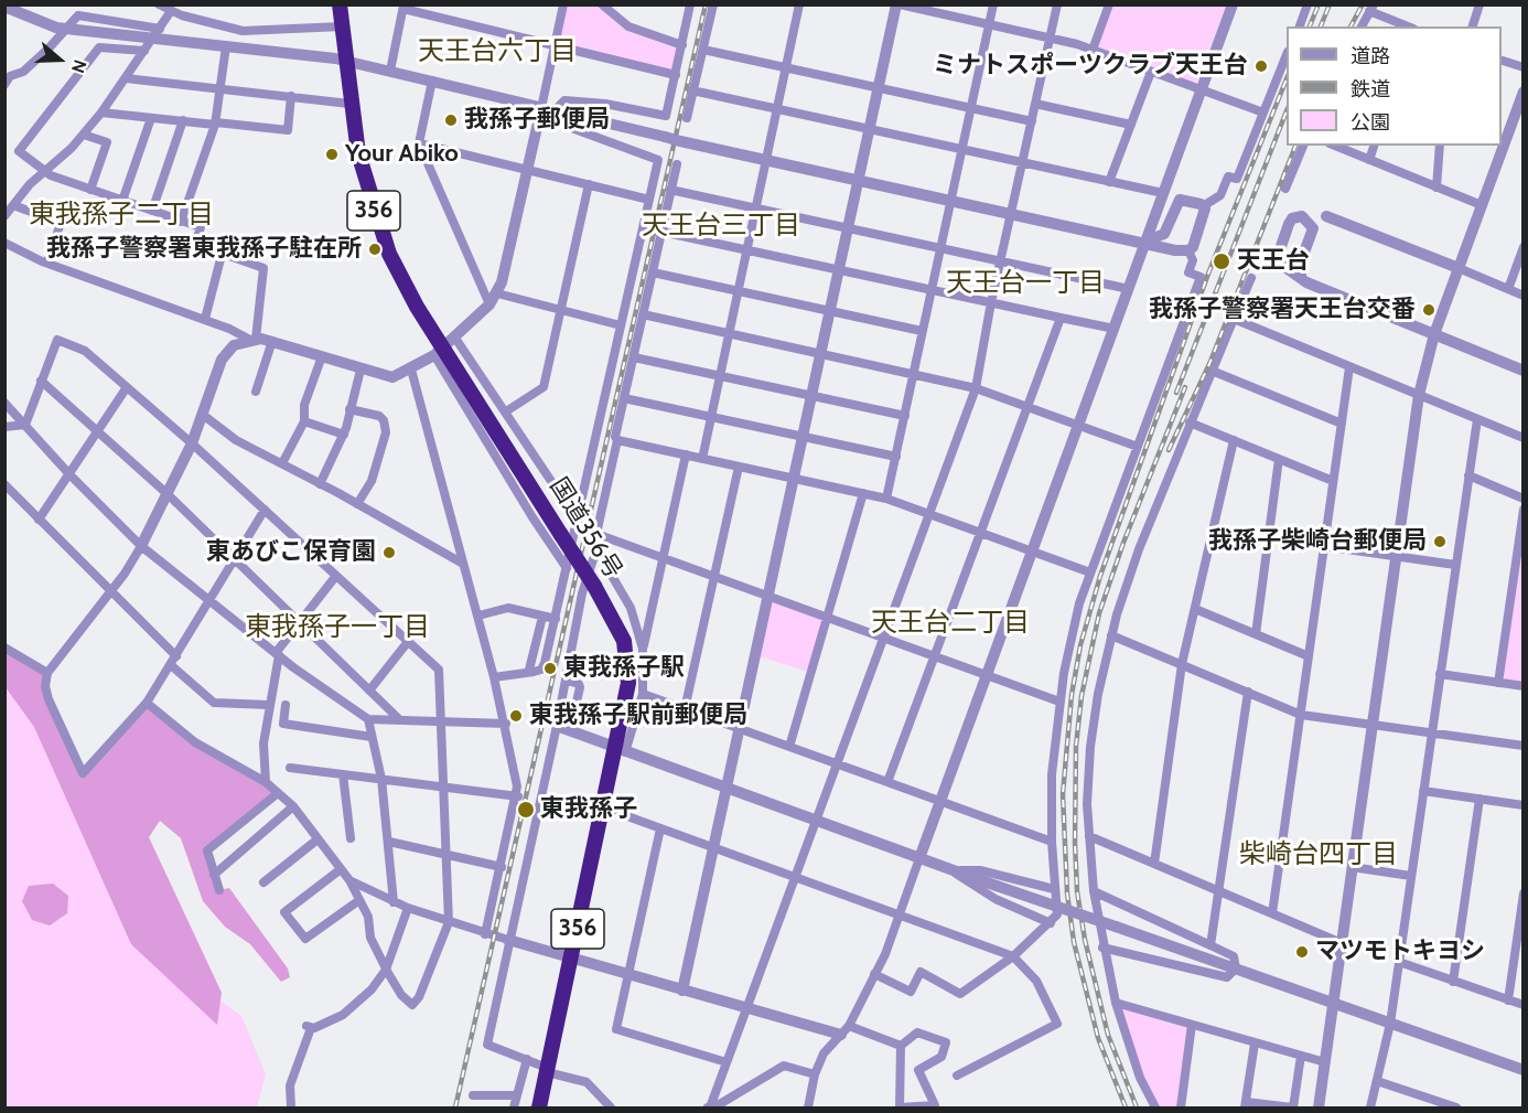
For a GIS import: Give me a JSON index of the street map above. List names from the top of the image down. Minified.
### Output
{"streets":{"highway":["356","国道356号"]},"districts":["天王台六丁目","東我孫子二丁目","天王台三丁目","天王台一丁目","天王台二丁目","東我孫子一丁目","柴崎台四丁目"],"places":["ミナトスポーツクラブ天王台","我孫子郵便局","Your Abiko","我孫子警察署東我孫子駐在所","天王台","我孫子警察署天王台交番","我孫子柴崎台郵便局","東あびこ保育園","東我孫子駅","東我孫子駅前郵便局","東我孫子","マツモトキヨシ"],"legend":["道路","鉄道","公園"],"north":"right"}
